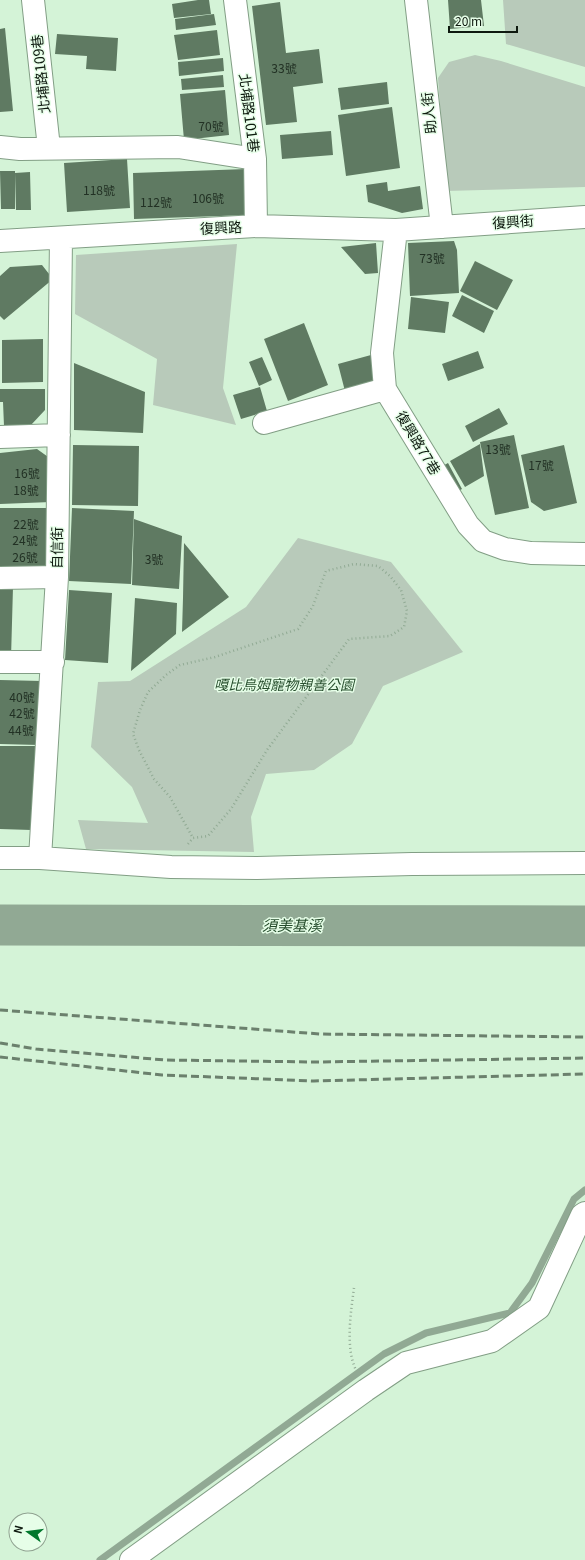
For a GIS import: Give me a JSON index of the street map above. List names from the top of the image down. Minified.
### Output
{"streets":{"street":["北埔路109巷","北埔路101巷","助人街","復興街","復興路","復興路77巷","自信街"]},"crossings":[["北埔路101巷","復興路"],["助人街","復興街"],["助人街","復興路"],["復興街","復興路"],["復興路","復興路77巷"],["復興路","自信街"]],"water":["須美基溪"],"parks":["嘎比烏姆寵物親善公園"],"house_numbers":["33號","70號","118號","106號","112號","73號","13號","17號","16號","18號","22號","24號","26號","3號","40號","42號","44號"],"scale_bar":"20 m","north":"left"}
